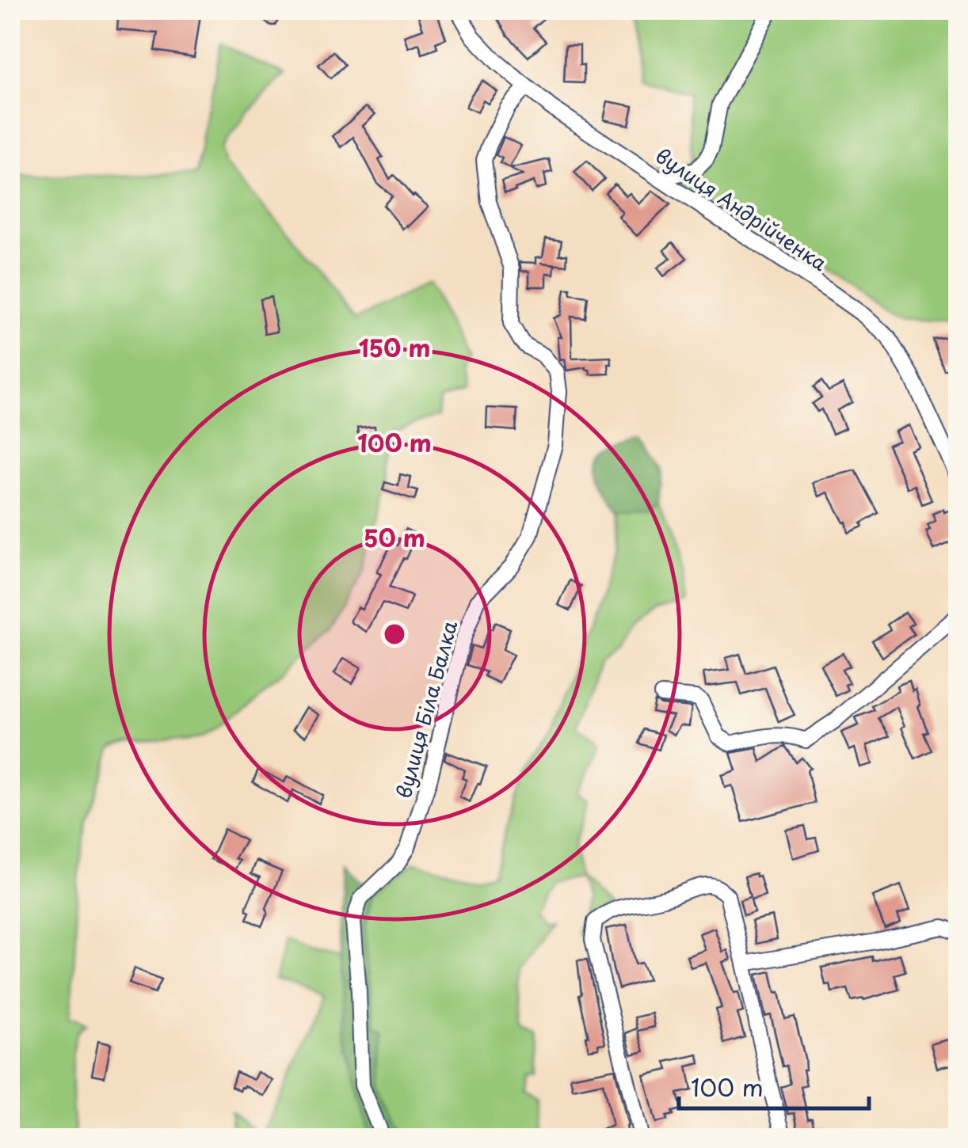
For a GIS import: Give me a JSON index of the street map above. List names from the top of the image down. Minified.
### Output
{"streets":{"street":["вулиця Андрійченка","вулиця Біла Балка"]},"crossings":[["вулиця Андрійченка","вулиця Біла Балка"]],"scale_bar":"100 m","rings":["150 m","100 m","50 m"]}
